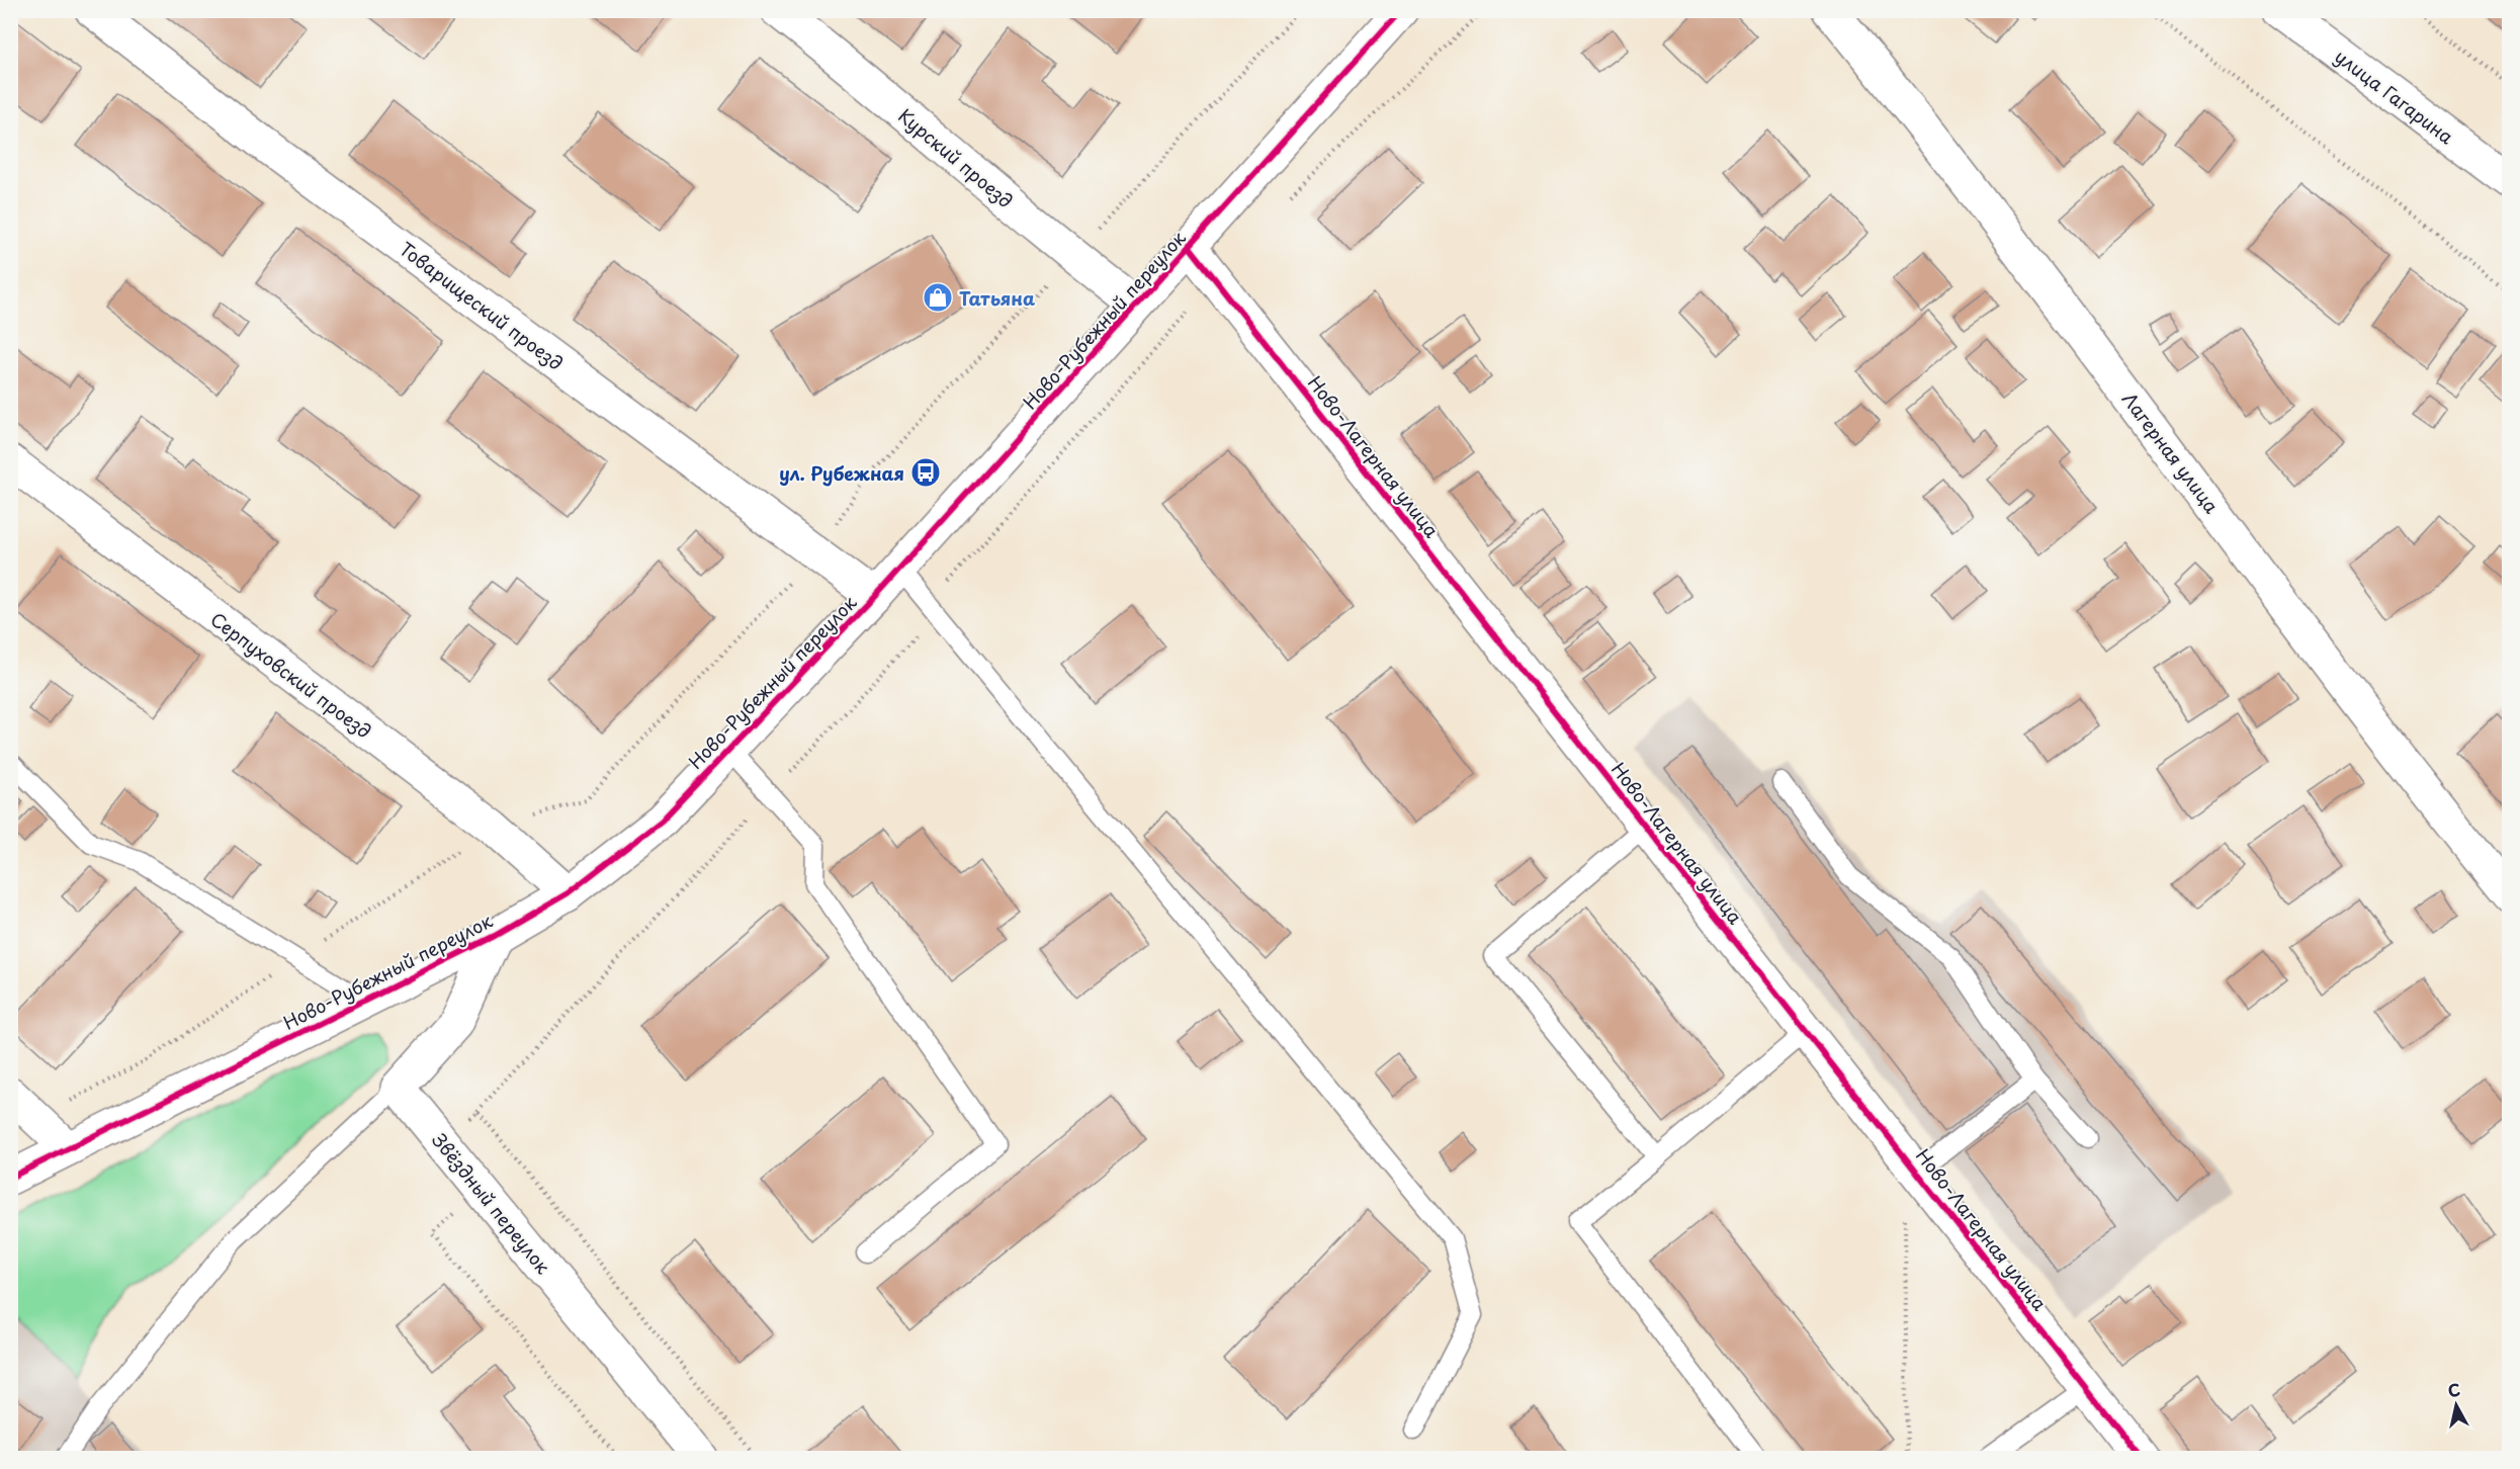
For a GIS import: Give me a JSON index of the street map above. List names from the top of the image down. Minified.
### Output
{"streets":{"street":["улица Гагарина","Курский проезд","Товарищеский проезд","Ново-Рубежный переулок","Лагерная улица","Ново-Лагерная улица","Серпуховский проезд","Звёздный переулок"]},"crossings":[["Курский проезд","Ново-Рубежный переулок"],["Товарищеский проезд","Ново-Рубежный переулок"],["Ново-Рубежный переулок","Ново-Лагерная улица"],["Ново-Рубежный переулок","Серпуховский проезд"]],"places":{"shop":["Татьяна"],"bus stop":["ул. Рубежная"]},"north":"top"}
